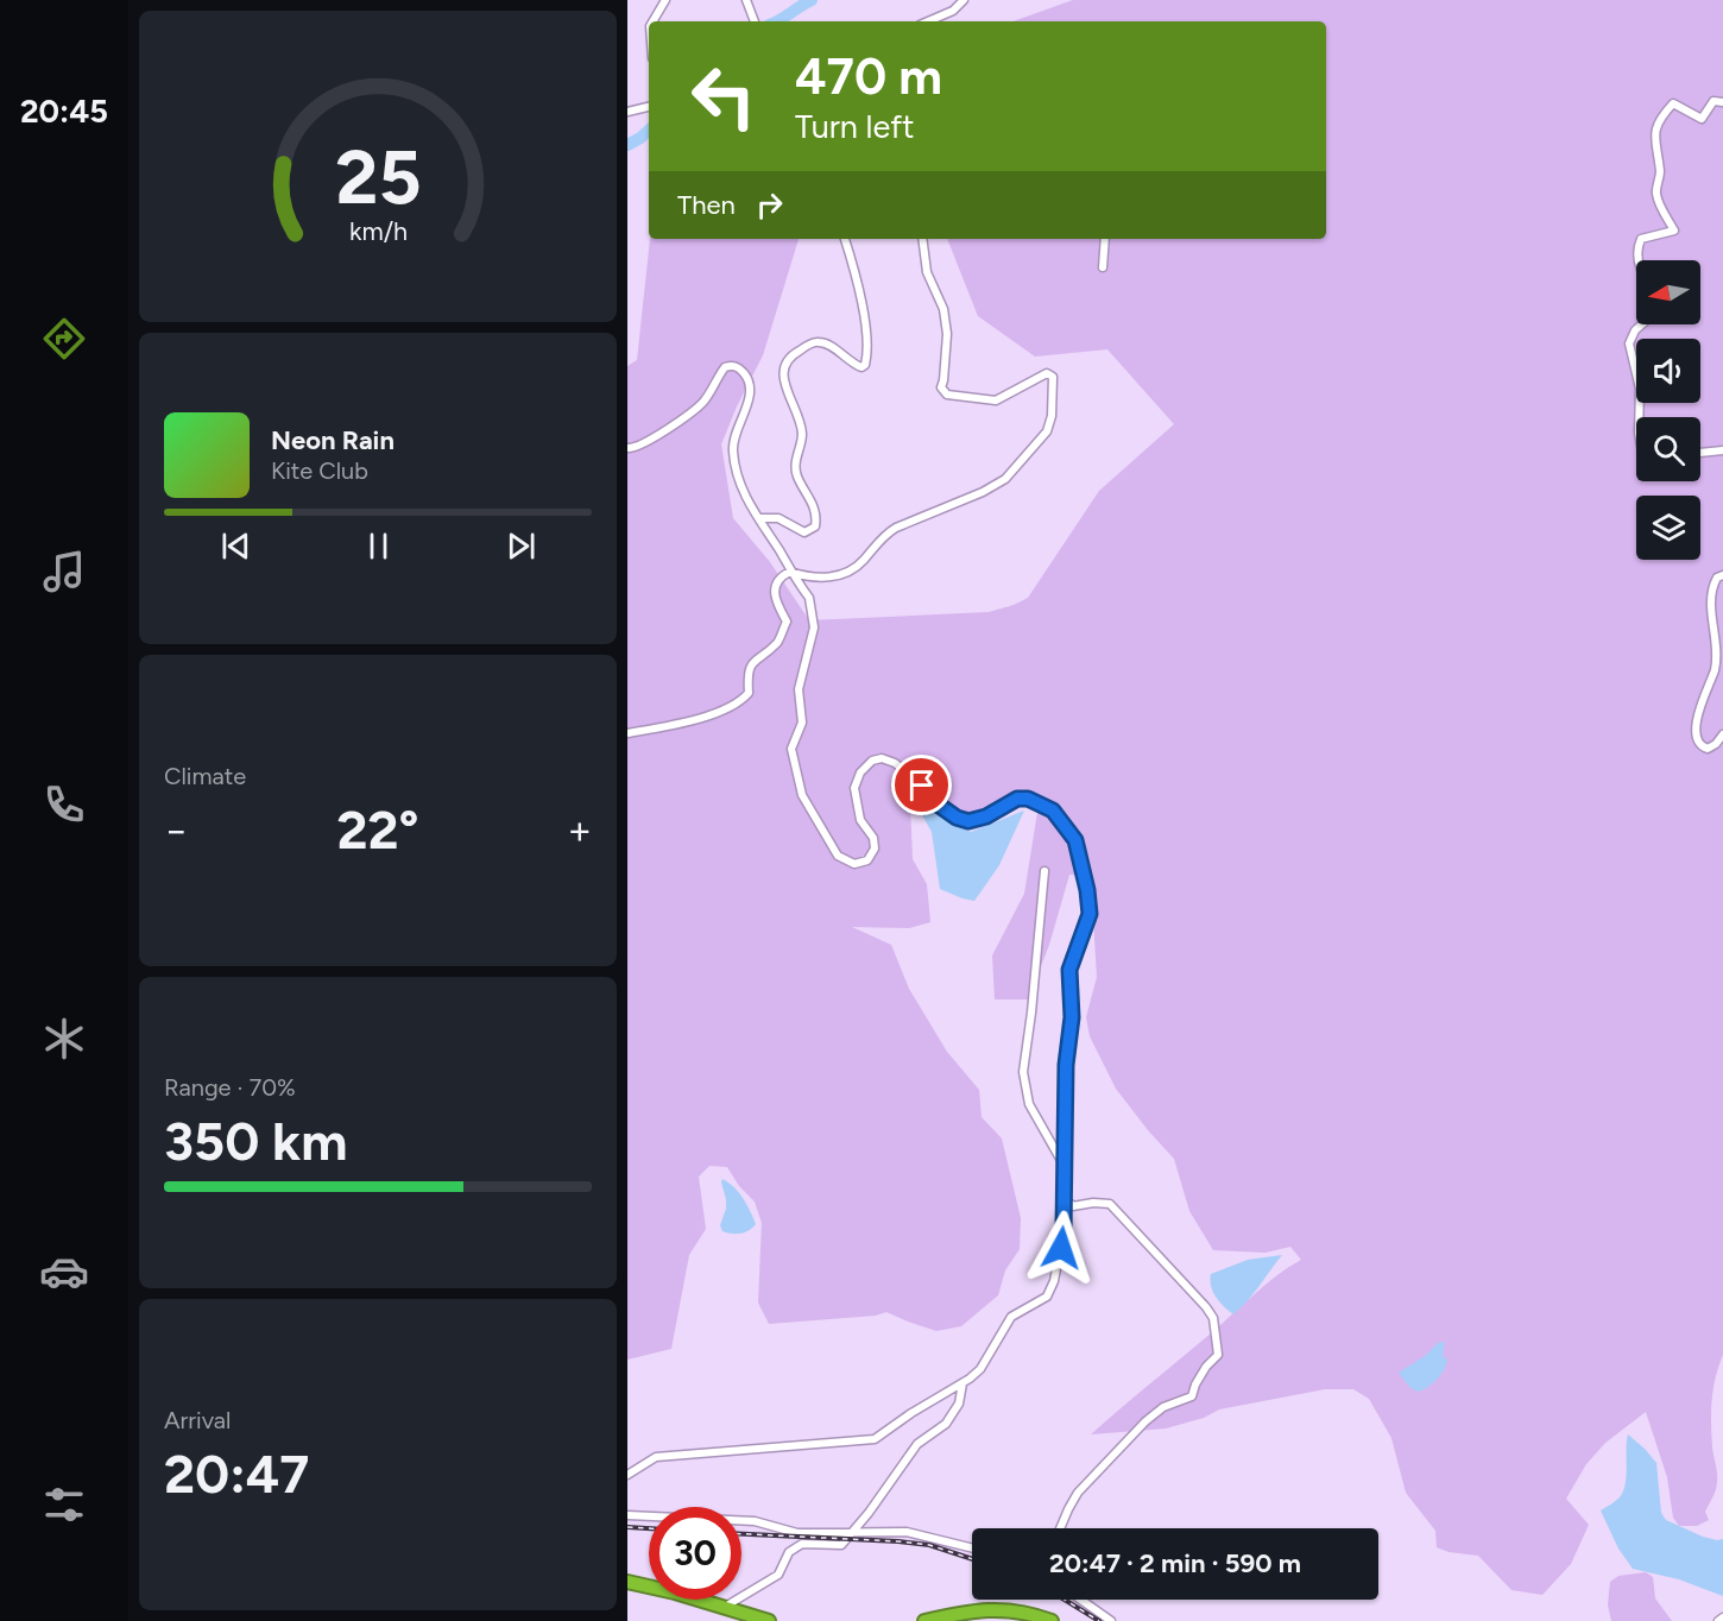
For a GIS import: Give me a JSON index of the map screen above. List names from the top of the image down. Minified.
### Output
{"north":"left","page":{"tabs":"20:45","turn":["470 m","Turn left"],"then":"Then","song":["Neon Rain","Kite Club"],"tile":["Climate",["Range · 70%","350 km"],["Arrival","20:47"]],"heat":["−","22°","+"],"limit":"30","trip":"20:47 · 2 min · 590 m","gauge":["25","km/h"]}}
